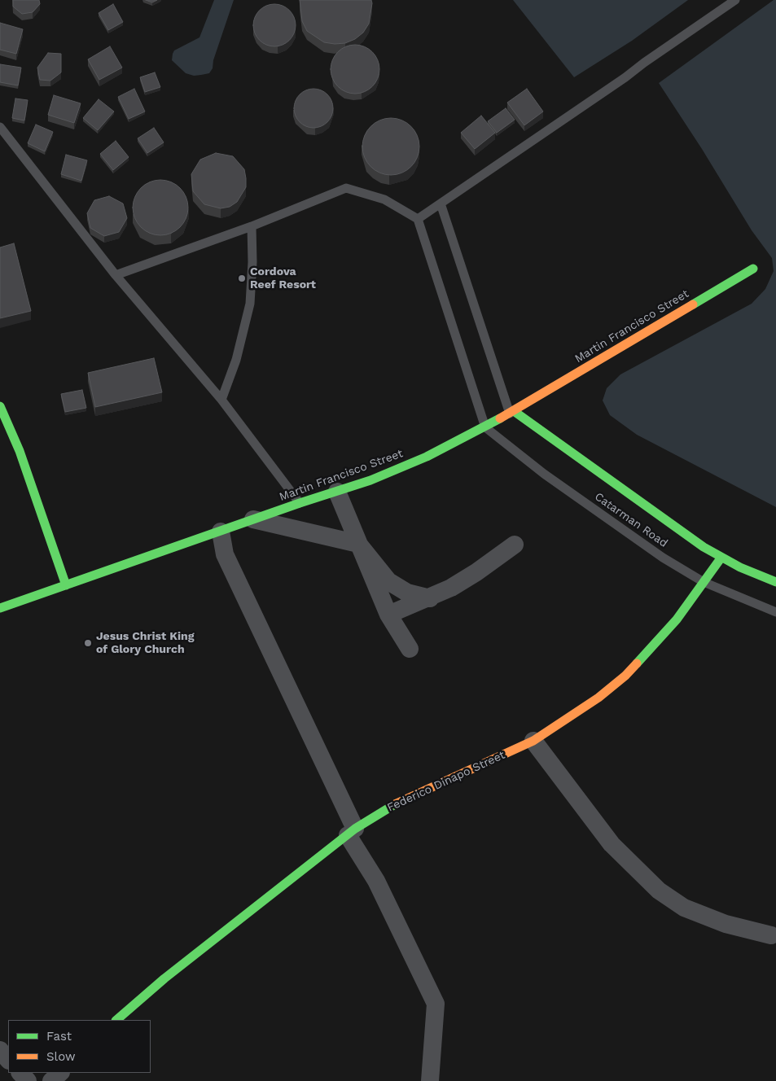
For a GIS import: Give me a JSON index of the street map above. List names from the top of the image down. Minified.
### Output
{"streets":{"street":["Martin Francisco Street","Catarman Road","Federico Dinapo Street"]},"crossings":[["Martin Francisco Street","Catarman Road"],["Catarman Road","Federico Dinapo Street"]],"places":["Cordova Reef Resort","Jesus Christ King of Glory Church"],"legend":["Fast","Slow"]}
